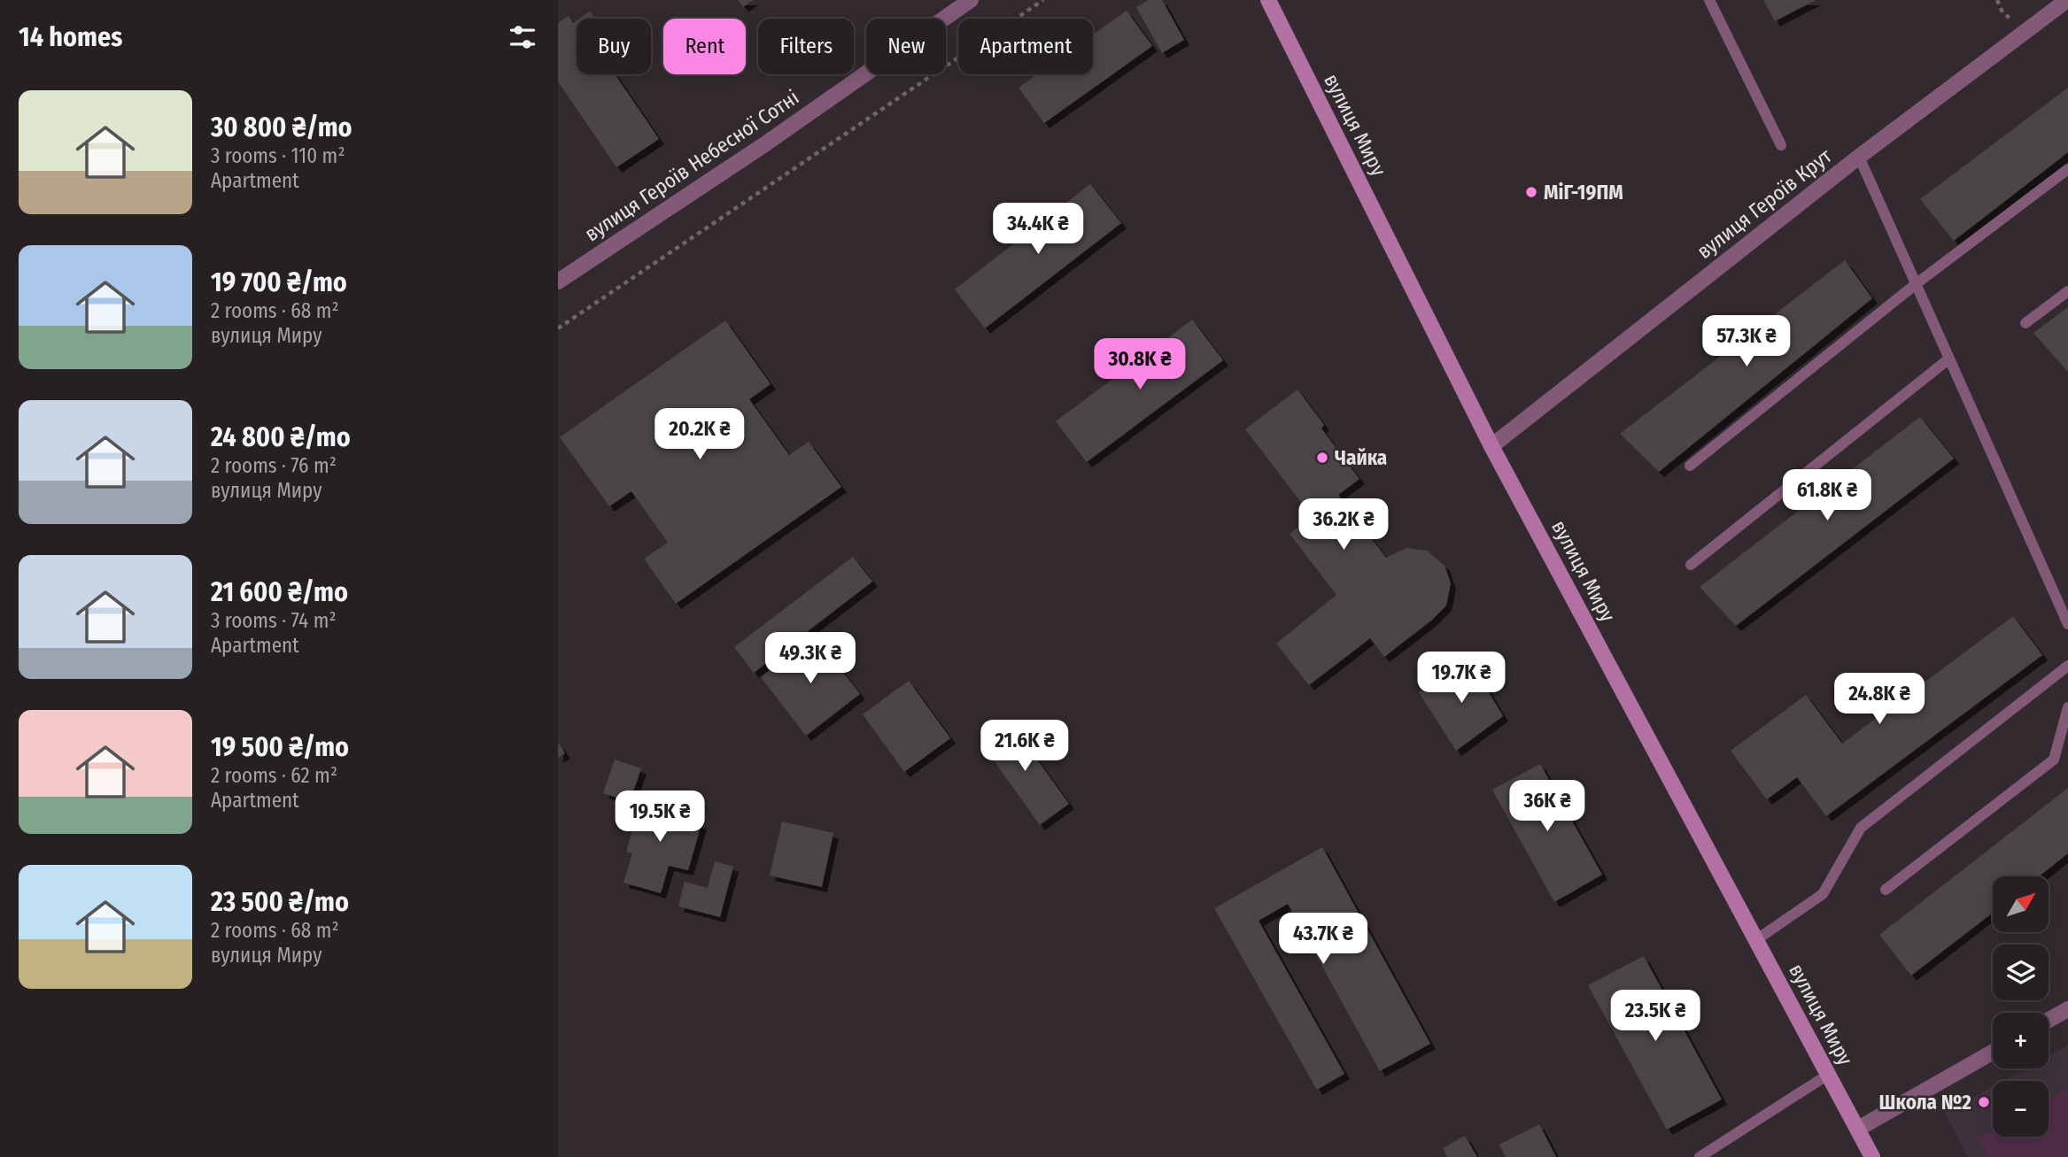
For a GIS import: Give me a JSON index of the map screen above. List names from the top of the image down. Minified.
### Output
{"streets":{"main road":["вулиця Миру"],"street":["вулиця Героїв Небесної Сотні","вулиця Героїв Крут"]},"crossings":[["вулиця Миру","вулиця Героїв Крут"]],"places":["МіГ-19ПМ","Чайка","Школа №2"],"north":"top right","page":{"heading":"14 homes","chip":["Buy","Rent","Filters","New","Apartment"],"list":[{"name":"30 800 ₴/mo","note":"3 rooms · 110 m² · Apartment"},{"name":"19 700 ₴/mo","note":"2 rooms · 68 m² · вулиця Миру"},{"name":"24 800 ₴/mo","note":"2 rooms · 76 m² · вулиця Миру"},{"name":"21 600 ₴/mo","note":"3 rooms · 74 m² · Apartment"},{"name":"19 500 ₴/mo","note":"2 rooms · 62 m² · Apartment"},{"name":"23 500 ₴/mo","note":"2 rooms · 68 m² · вулиця Миру"}],"price":["34.4K ₴","57.3K ₴","30.8K ₴","20.2K ₴","61.8K ₴","36.2K ₴","49.3K ₴","19.7K ₴","24.8K ₴","21.6K ₴","36K ₴","19.5K ₴","43.7K ₴","23.5K ₴"],"map_buttons":["+","−"]}}
